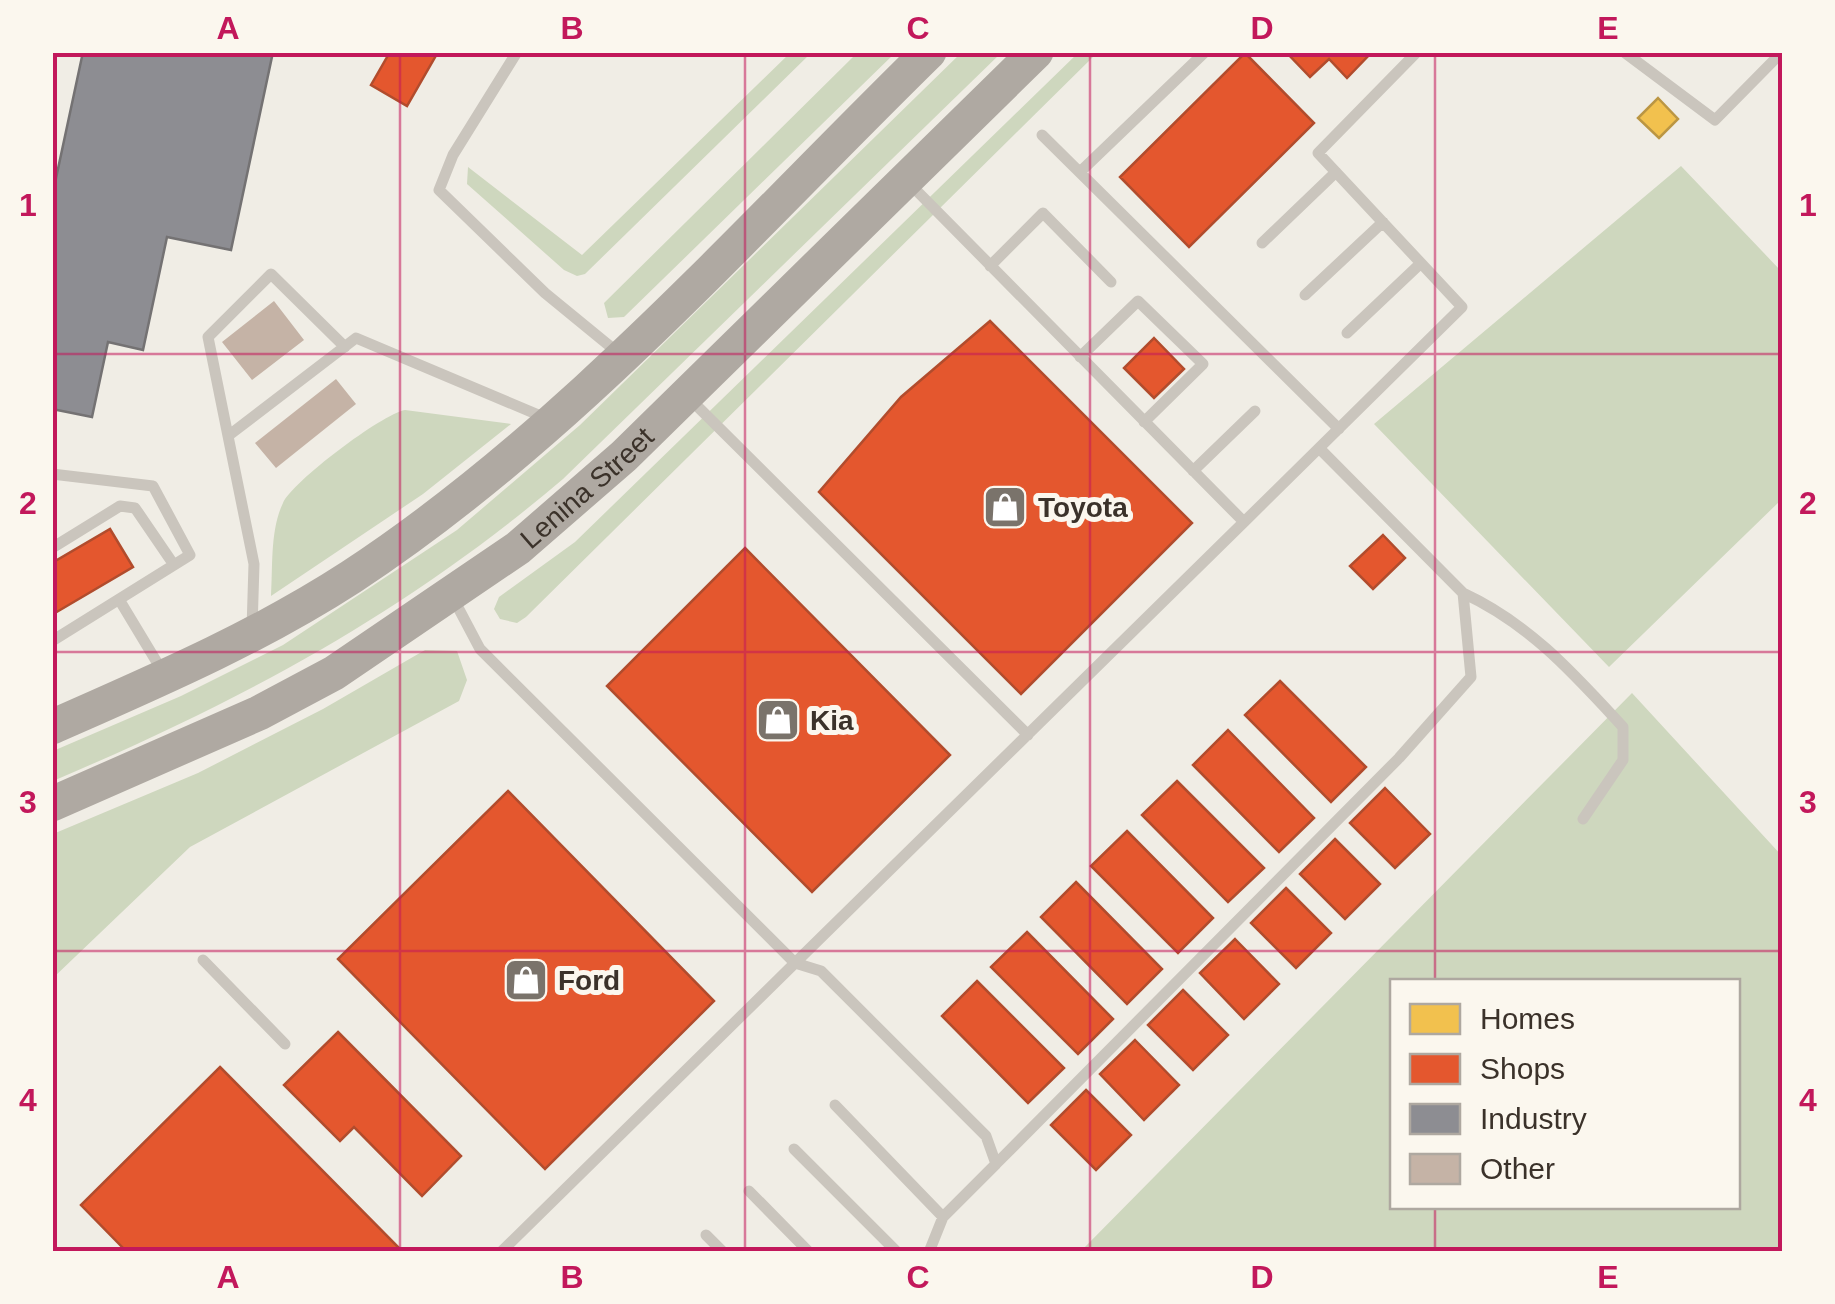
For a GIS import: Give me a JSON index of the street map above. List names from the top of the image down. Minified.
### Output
{"streets":{"main road":["Lenina Street"]},"places":{"shop":["Toyota","Kia","Ford"]},"legend":["Homes","Shops","Industry","Other"],"grid":{"columns":["A","B","C","D","E"],"rows":["1","2","3","4"]}}
